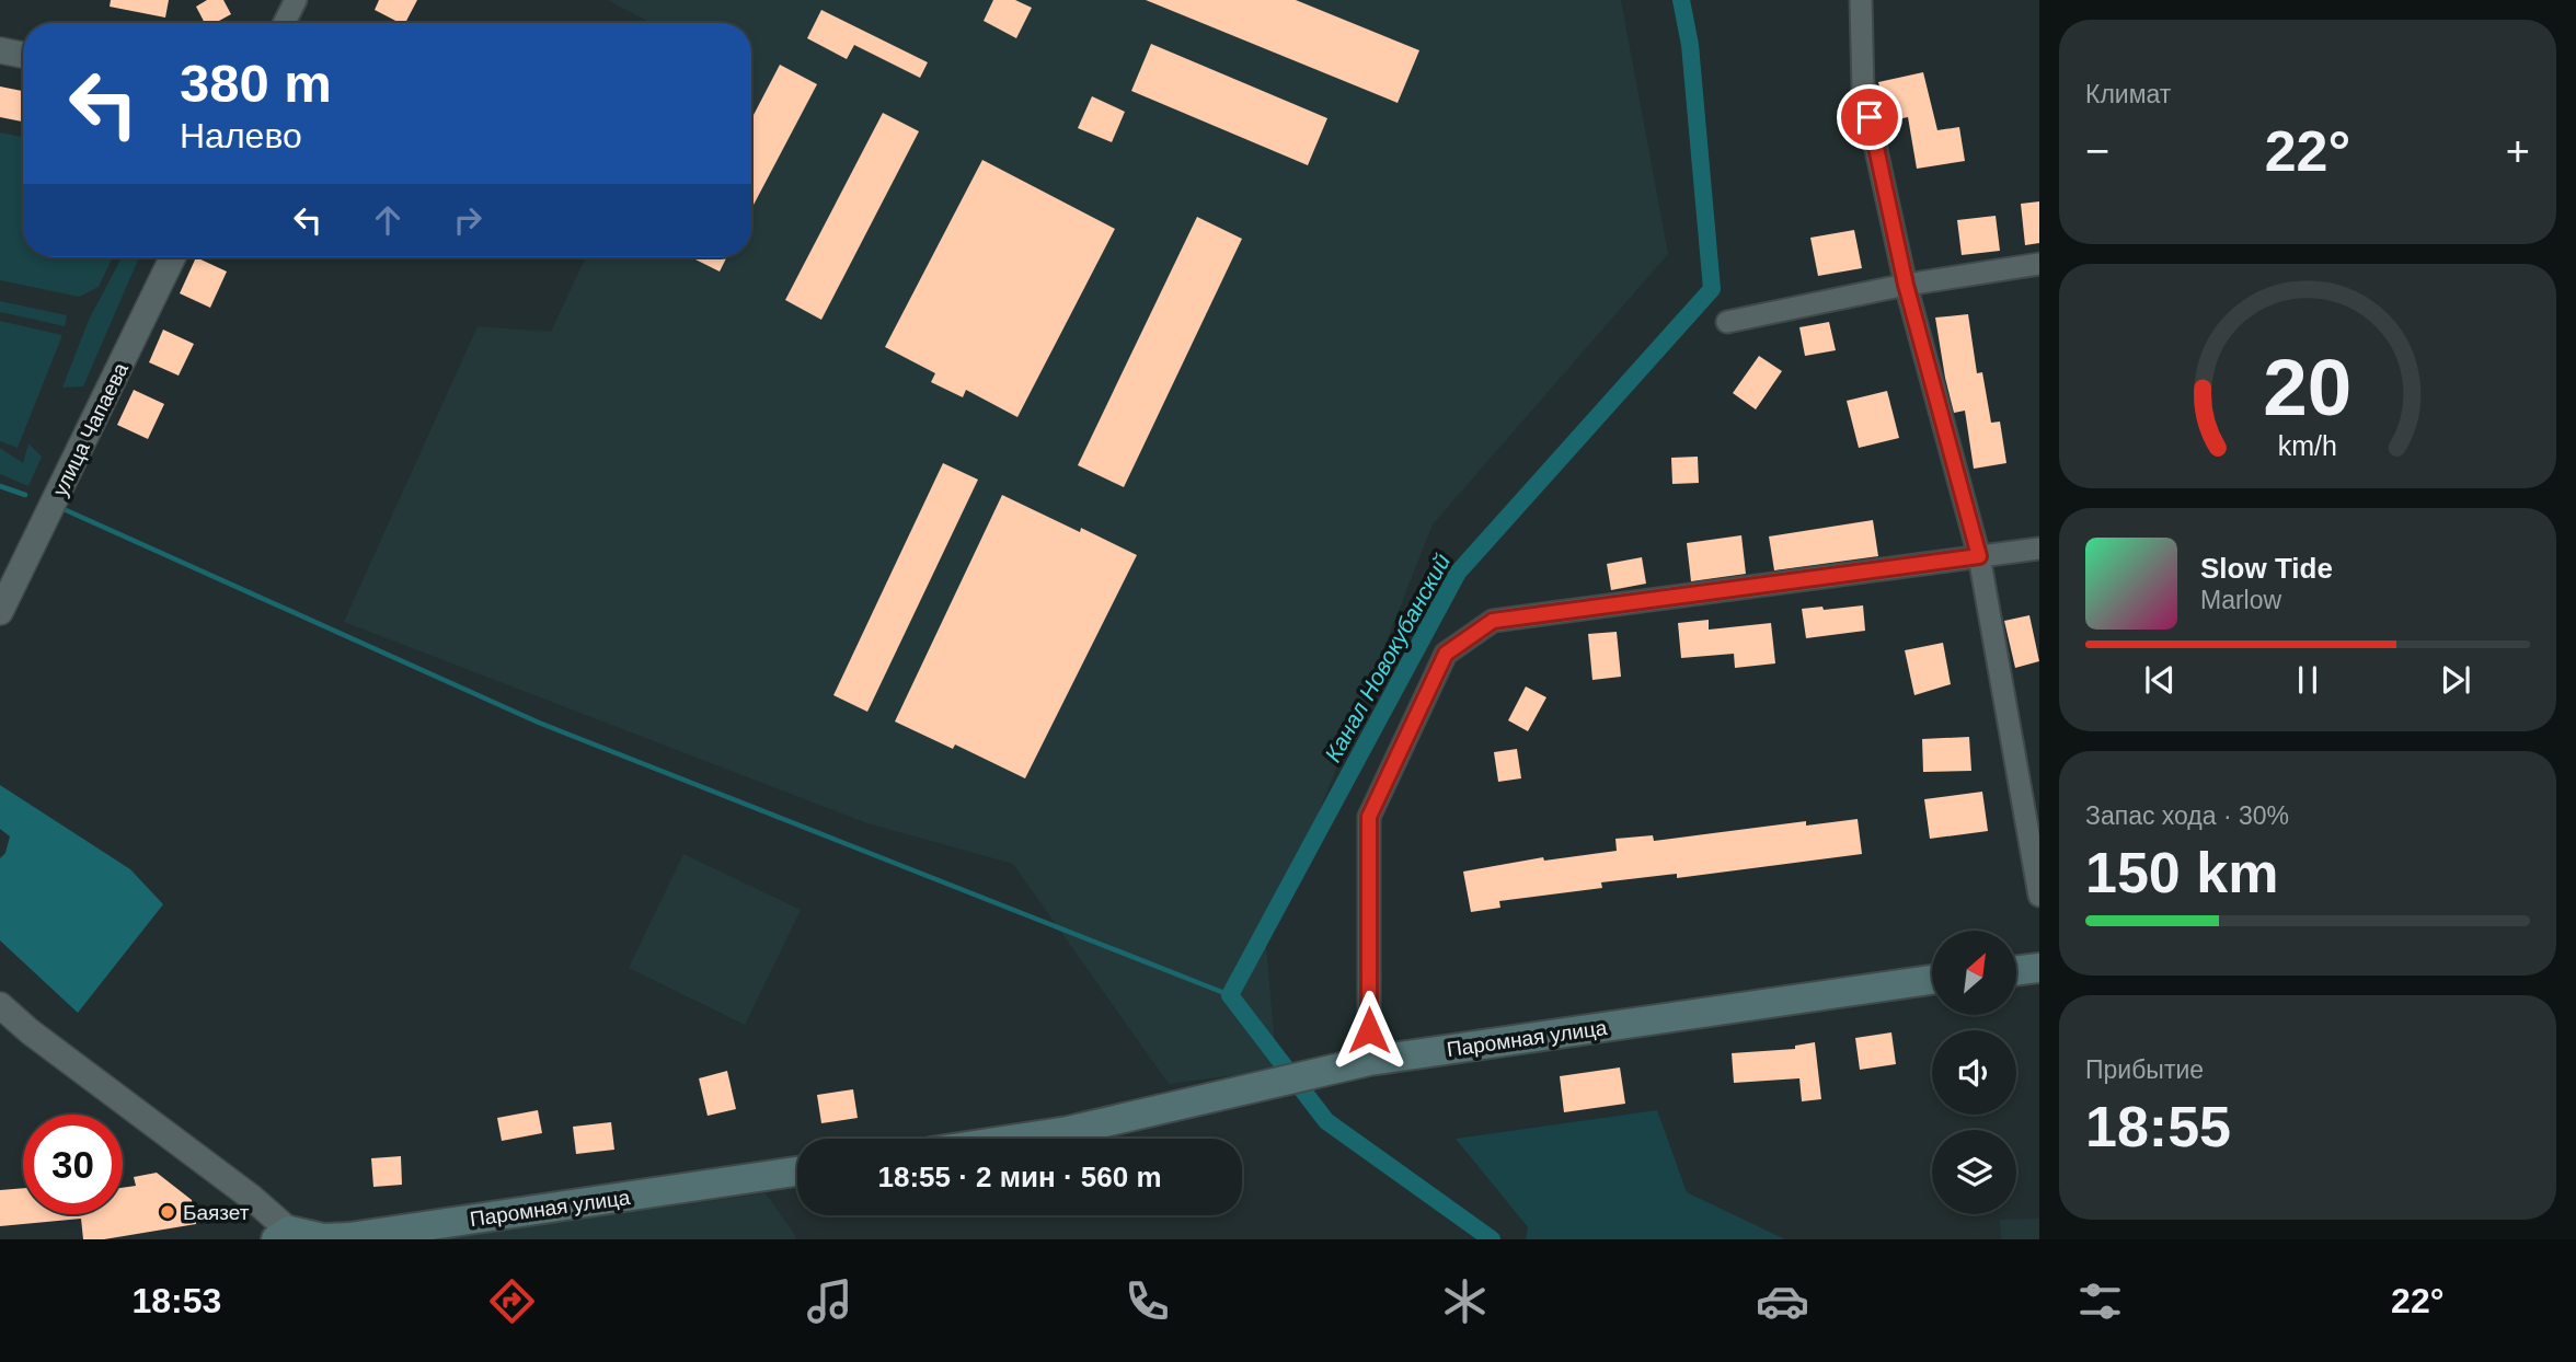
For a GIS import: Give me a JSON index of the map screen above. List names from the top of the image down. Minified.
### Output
{"streets":{"main road":["Паромная улица"],"street":["улица Чапаева"]},"water":["Канал Новокубанский"],"places":["Баязет"],"north":"top right","page":{"tile":["Климат",["Запас хода · 30%","150 km"],["Прибытие","18:55"]],"turn":["380 m","Налево"],"heat":["−","22°","+"],"song":["Slow Tide","Marlow"],"limit":"30","trip":"18:55 · 2 мин · 560 m","tabs":["18:53","22°"],"gauge":["20","km/h"]}}
